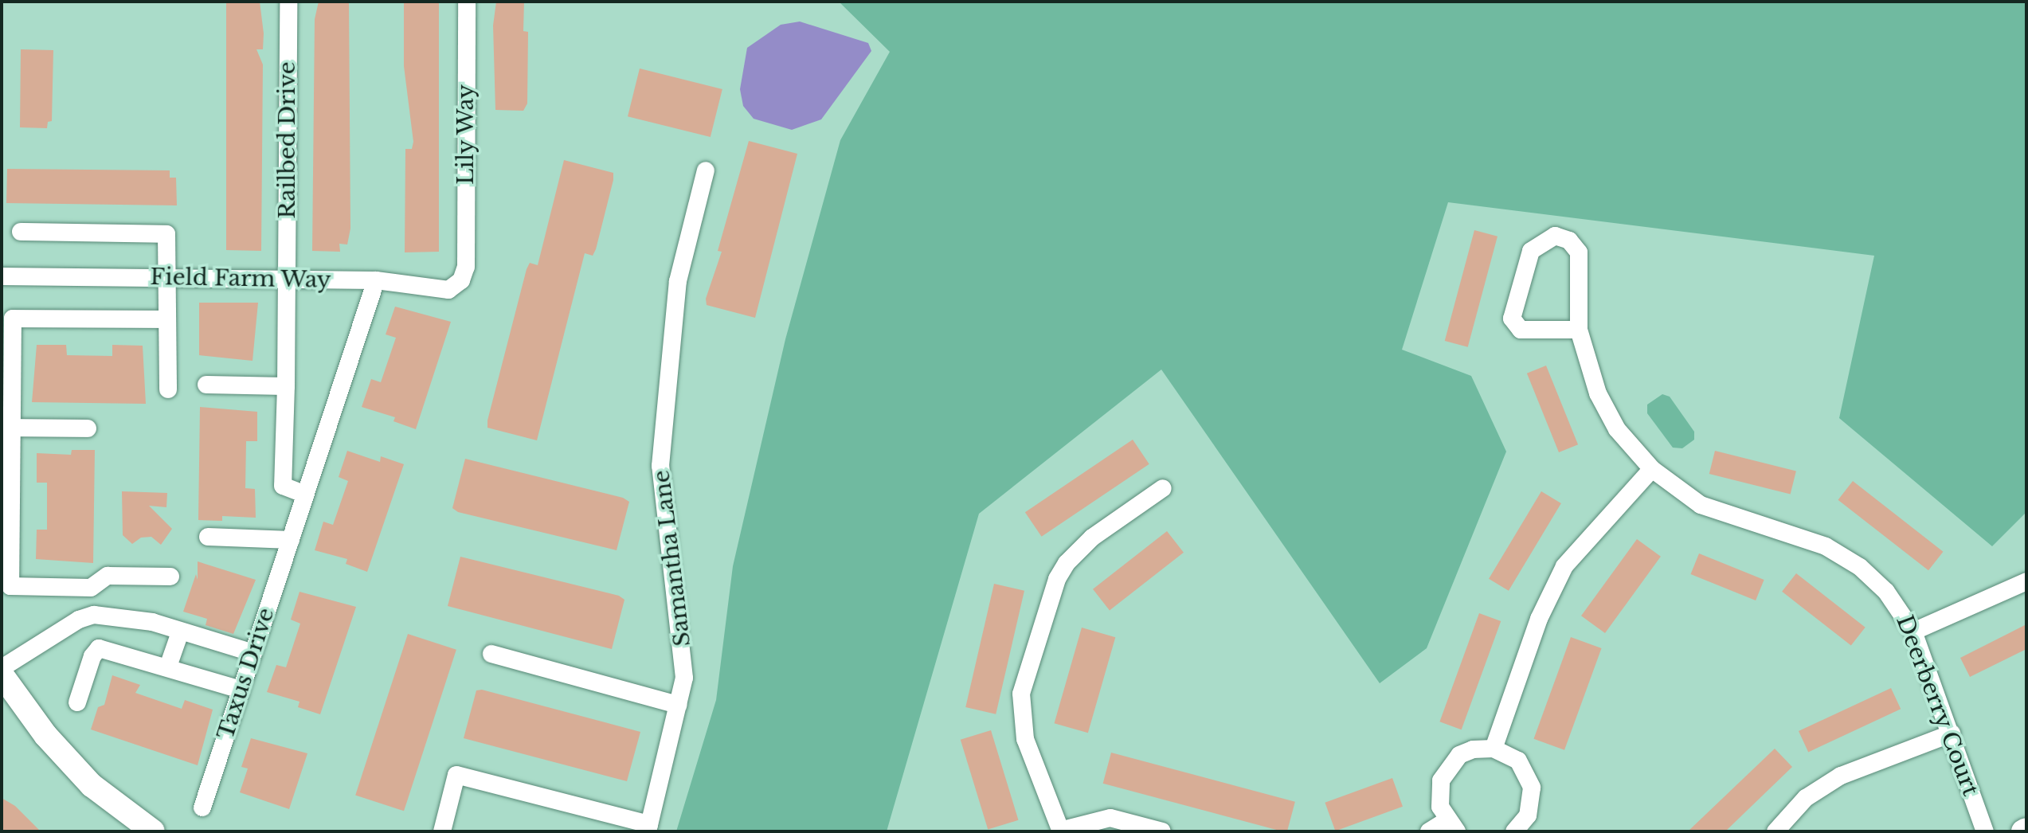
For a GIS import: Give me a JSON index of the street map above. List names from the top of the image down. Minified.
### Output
{"streets":{"street":["Lily Way","Railbed Drive","Field Farm Way","Samantha Lane","Taxus Drive","Deerberry Court"]},"crossings":[["Lily Way","Field Farm Way"],["Railbed Drive","Field Farm Way"],["Railbed Drive","Taxus Drive"],["Field Farm Way","Taxus Drive"]]}
